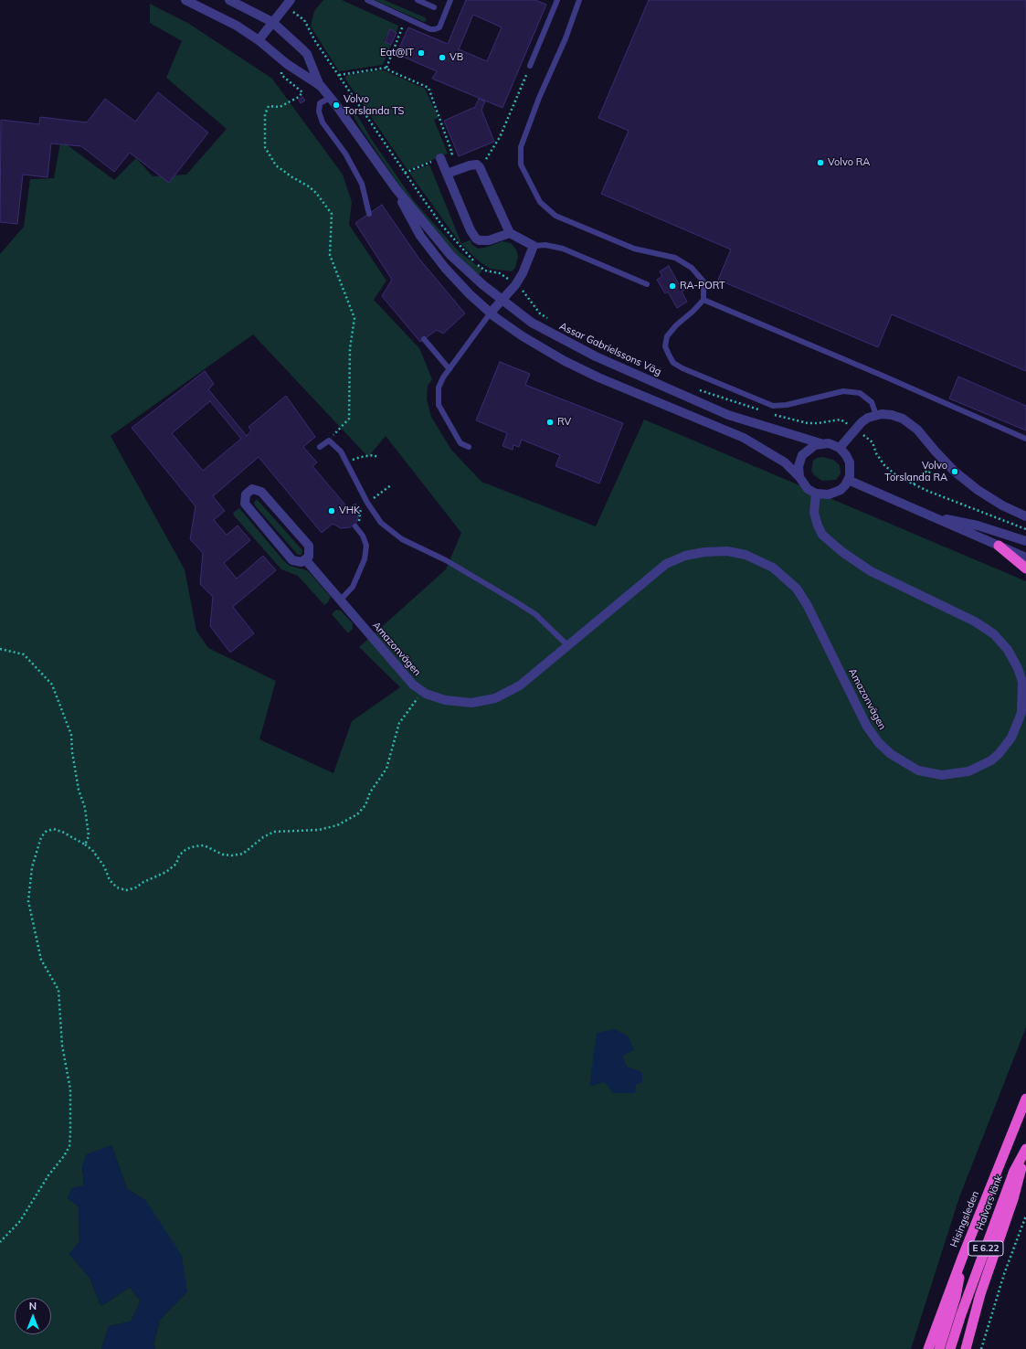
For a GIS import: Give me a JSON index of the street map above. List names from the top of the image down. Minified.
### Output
{"streets":{"highway":["Halvors länk","Hisingsleden","E 6.22"],"street":["Assar Gabrielssons Väg","Amazonvägen"]},"crossings":[["Assar Gabrielssons Väg","Amazonvägen"],["Hisingsleden","E 6.22"]],"places":["Eat@IT","VB","Volvo Torslanda TS","Volvo RA","RA-PORT","RV","Volvo Torslanda RA","VHK"],"north":"top"}
